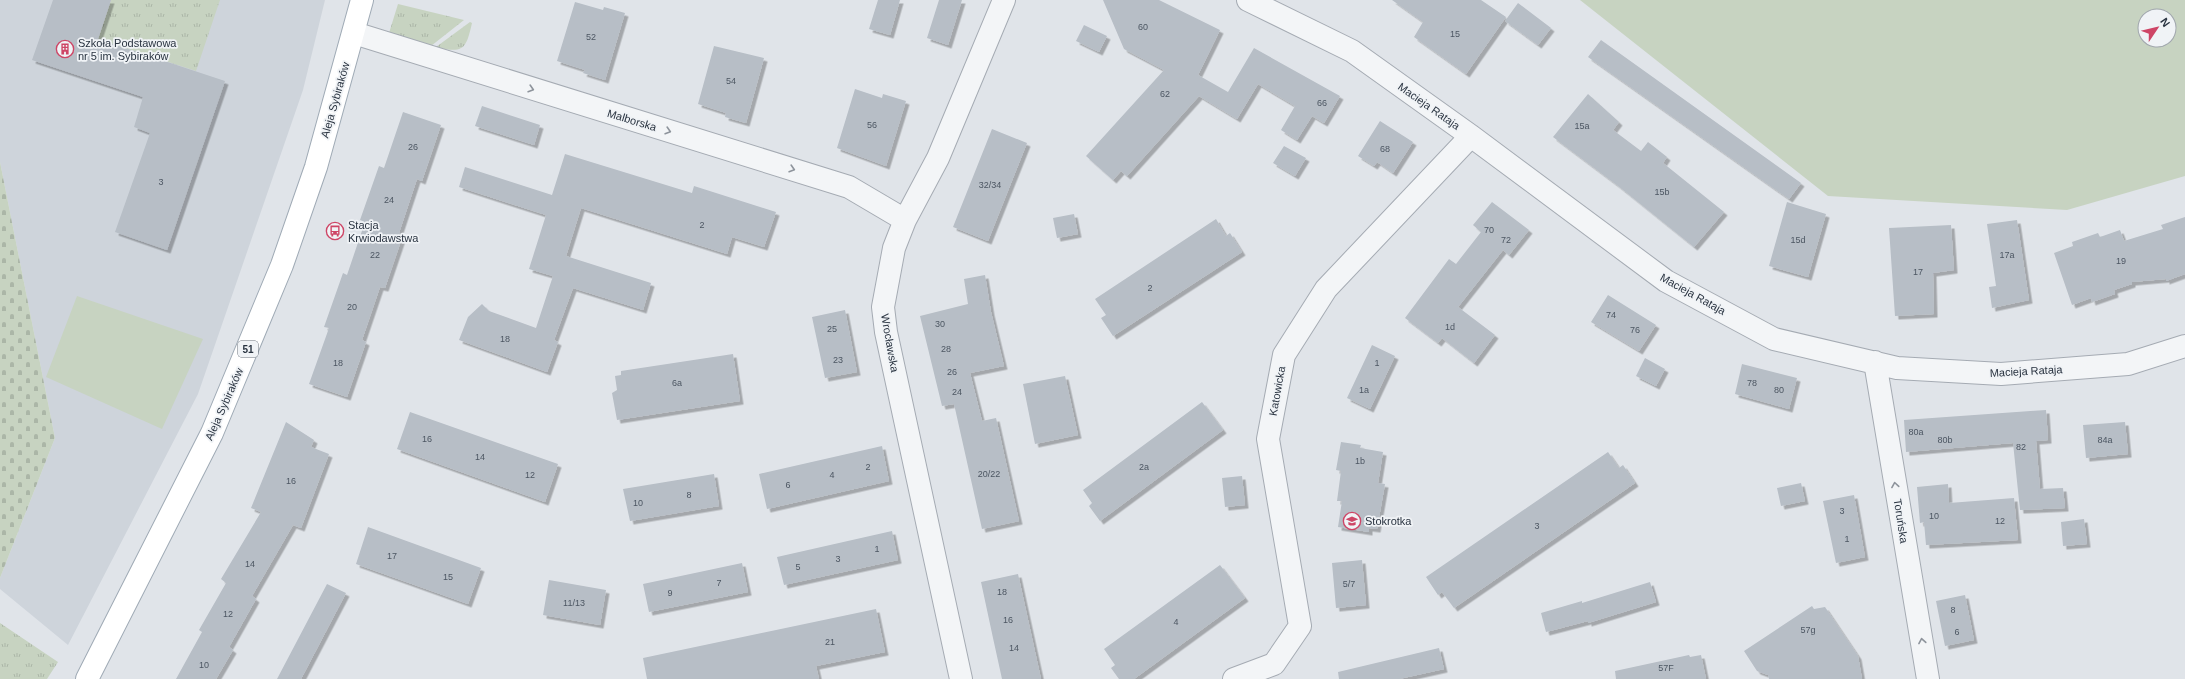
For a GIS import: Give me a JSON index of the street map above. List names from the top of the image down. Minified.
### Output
{"streets":{"main road":["Aleja Sybiraków","51"],"street":["Macieja Rataja","Malborska","Wrocławska","Katowicka","Toruńska"]},"crossings":[["Aleja Sybiraków","Malborska"],["Macieja Rataja","Katowicka"],["Macieja Rataja","Toruńska"],["Malborska","Wrocławska"]],"one_way":["Malborska","Toruńska"],"places":{"building":["Szkoła Podstawowa nr 5 im. Sybiraków"],"bus stop":["Stacja Krwiodawstwa"],"school or university":["Stokrotka"]},"house_numbers":["60","15","52","54","62","66","56","15a","26","68","3","32/34","15b","24","2","70","72","15d","22","17a","19","17","2","20","74","30","1d","25","76","18","28","23","18","1","26","6a","78","1a","80","24","80a","16","80b","84a","82","14","1b","2","2a","20/22","12","4","16","6","8","10","3","10","12","3","1","1","17","3","14","5","15","7","5/7","18","9","11/13","8","12","16","4","57g","6","21","14","10","57F"],"north":"top right"}
